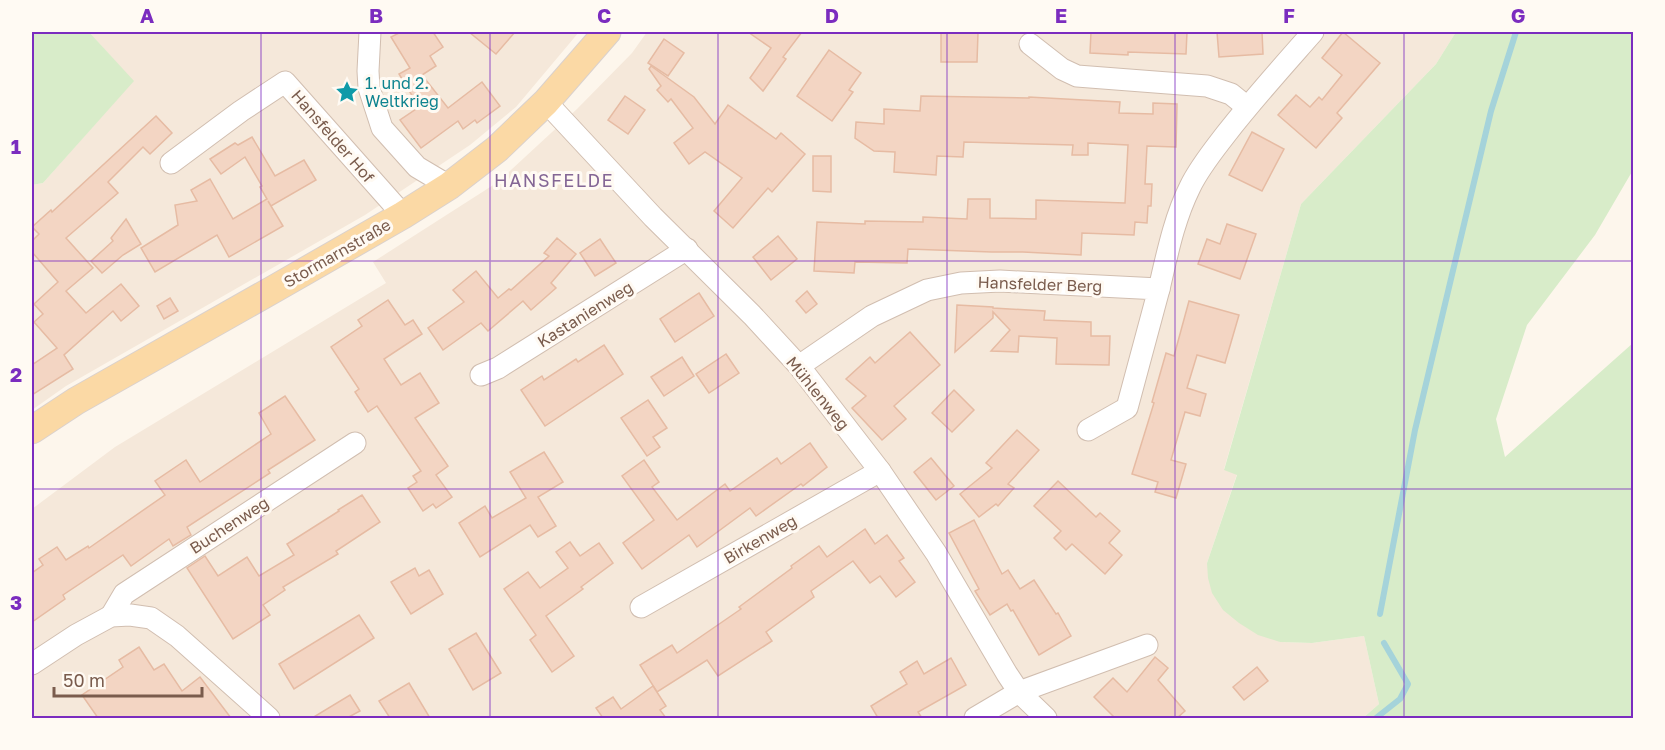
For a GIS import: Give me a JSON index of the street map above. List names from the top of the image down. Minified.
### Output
{"streets":{"main road":["Stormarnstraße"],"street":["Hansfelder Hof","Hansfelder Berg","Kastanienweg","Mühlenweg","Buchenweg","Birkenweg"]},"crossings":[["Hansfelder Hof","Stormarnstraße"],["Stormarnstraße","Mühlenweg"],["Hansfelder Berg","Mühlenweg"],["Kastanienweg","Mühlenweg"],["Mühlenweg","Birkenweg"]],"districts":["HANSFELDE"],"places":{"place":["1. und 2. Weltkrieg"]},"scale_bar":"50 m","grid":{"columns":["A","B","C","D","E","F","G"],"rows":["1","2","3"]}}
